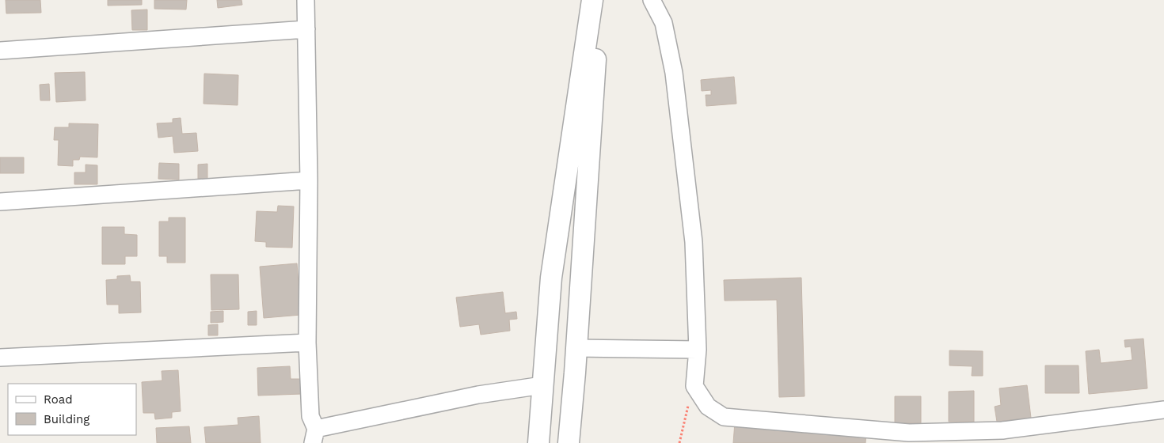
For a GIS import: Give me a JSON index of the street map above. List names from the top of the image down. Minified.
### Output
{"legend":["Road","Building"]}
